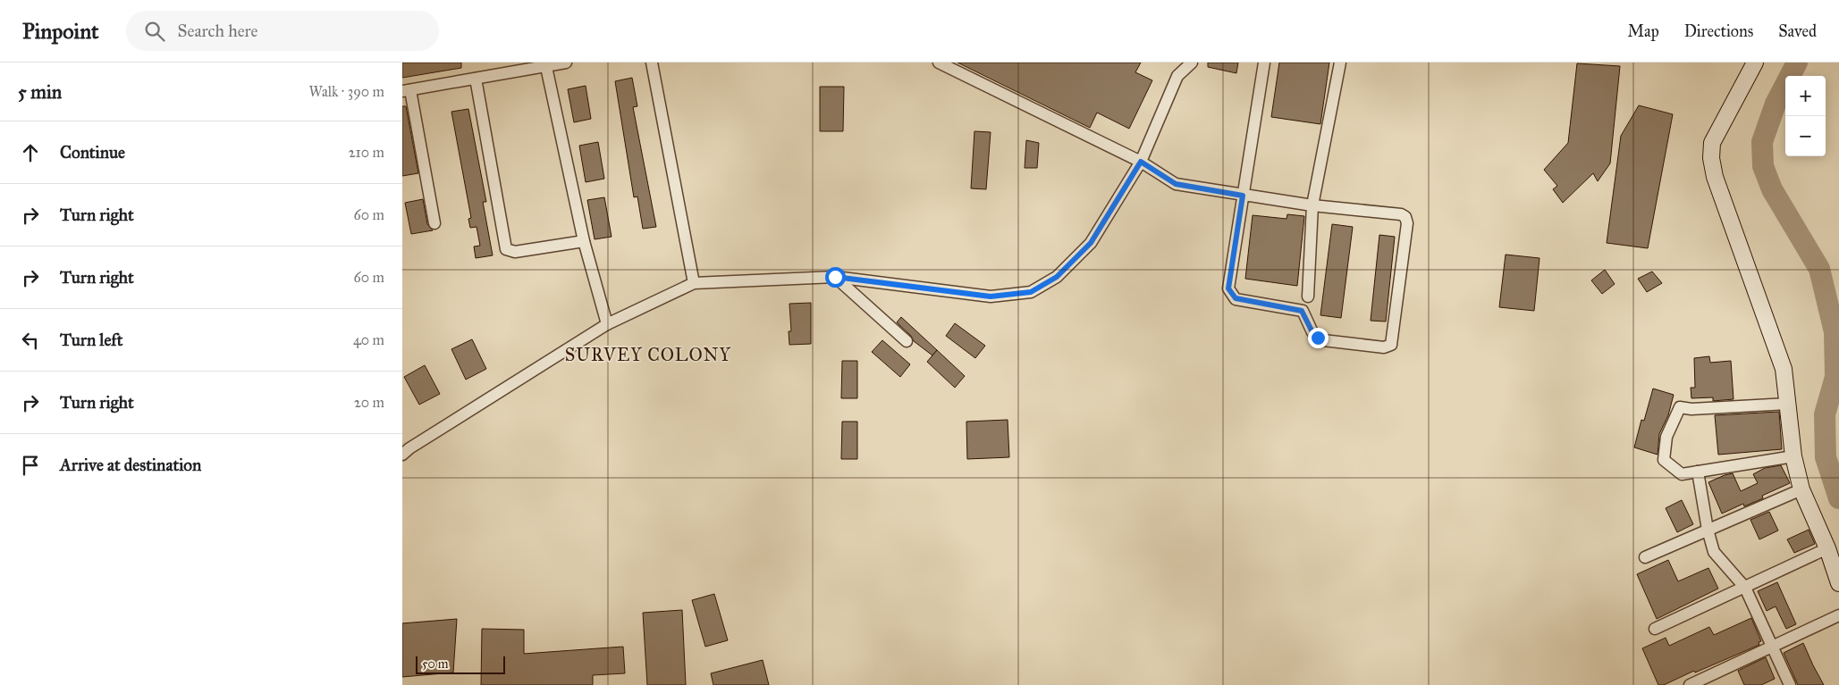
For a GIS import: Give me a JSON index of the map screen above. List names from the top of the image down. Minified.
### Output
{"districts":["SURVEY COLONY"],"scale_bar":"50 m","page":{"header":"Pinpoint","search":"Search here","nav":["Map","Directions","Saved"],"heading":["5 min","Walk · 390 m"],"map_buttons":["+","−"],"list":[["Continue","210 m"],["Turn right","60 m"],["Turn right","60 m"],["Turn left","40 m"],["Turn right","20 m"],"Arrive at destination"],"scale":"50 m"}}
